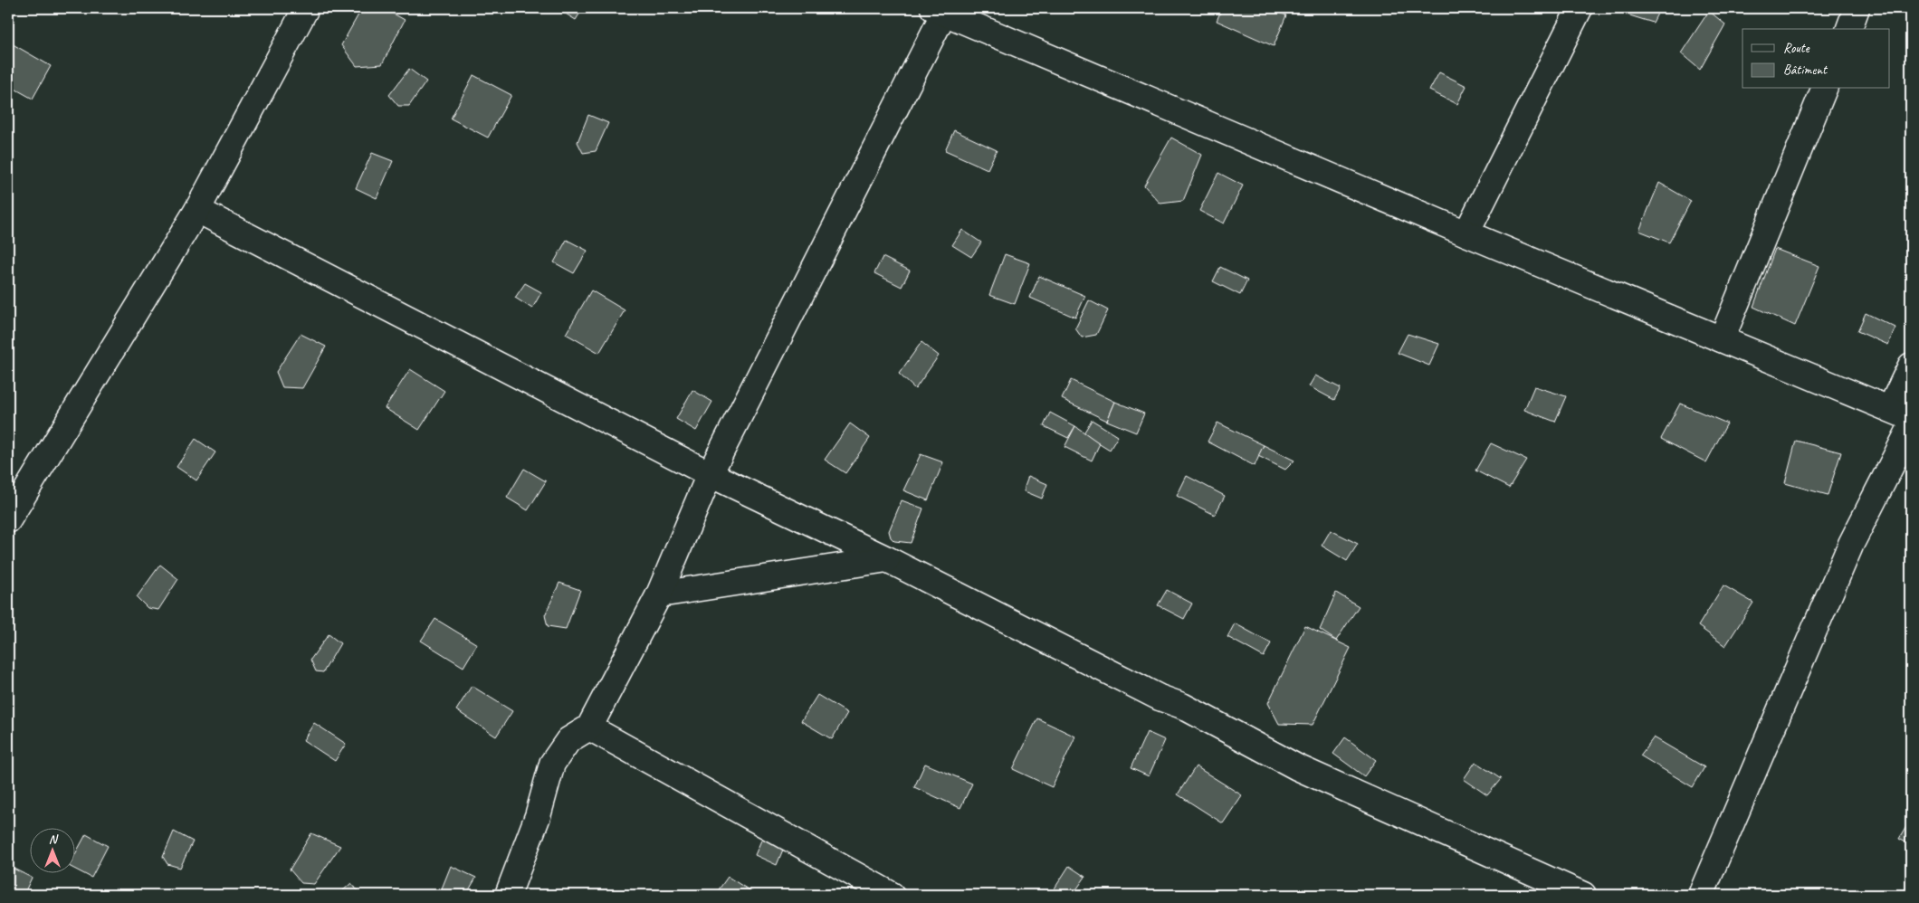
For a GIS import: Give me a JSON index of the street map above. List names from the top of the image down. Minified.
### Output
{"legend":["Route","Bâtiment"],"north":"top"}
